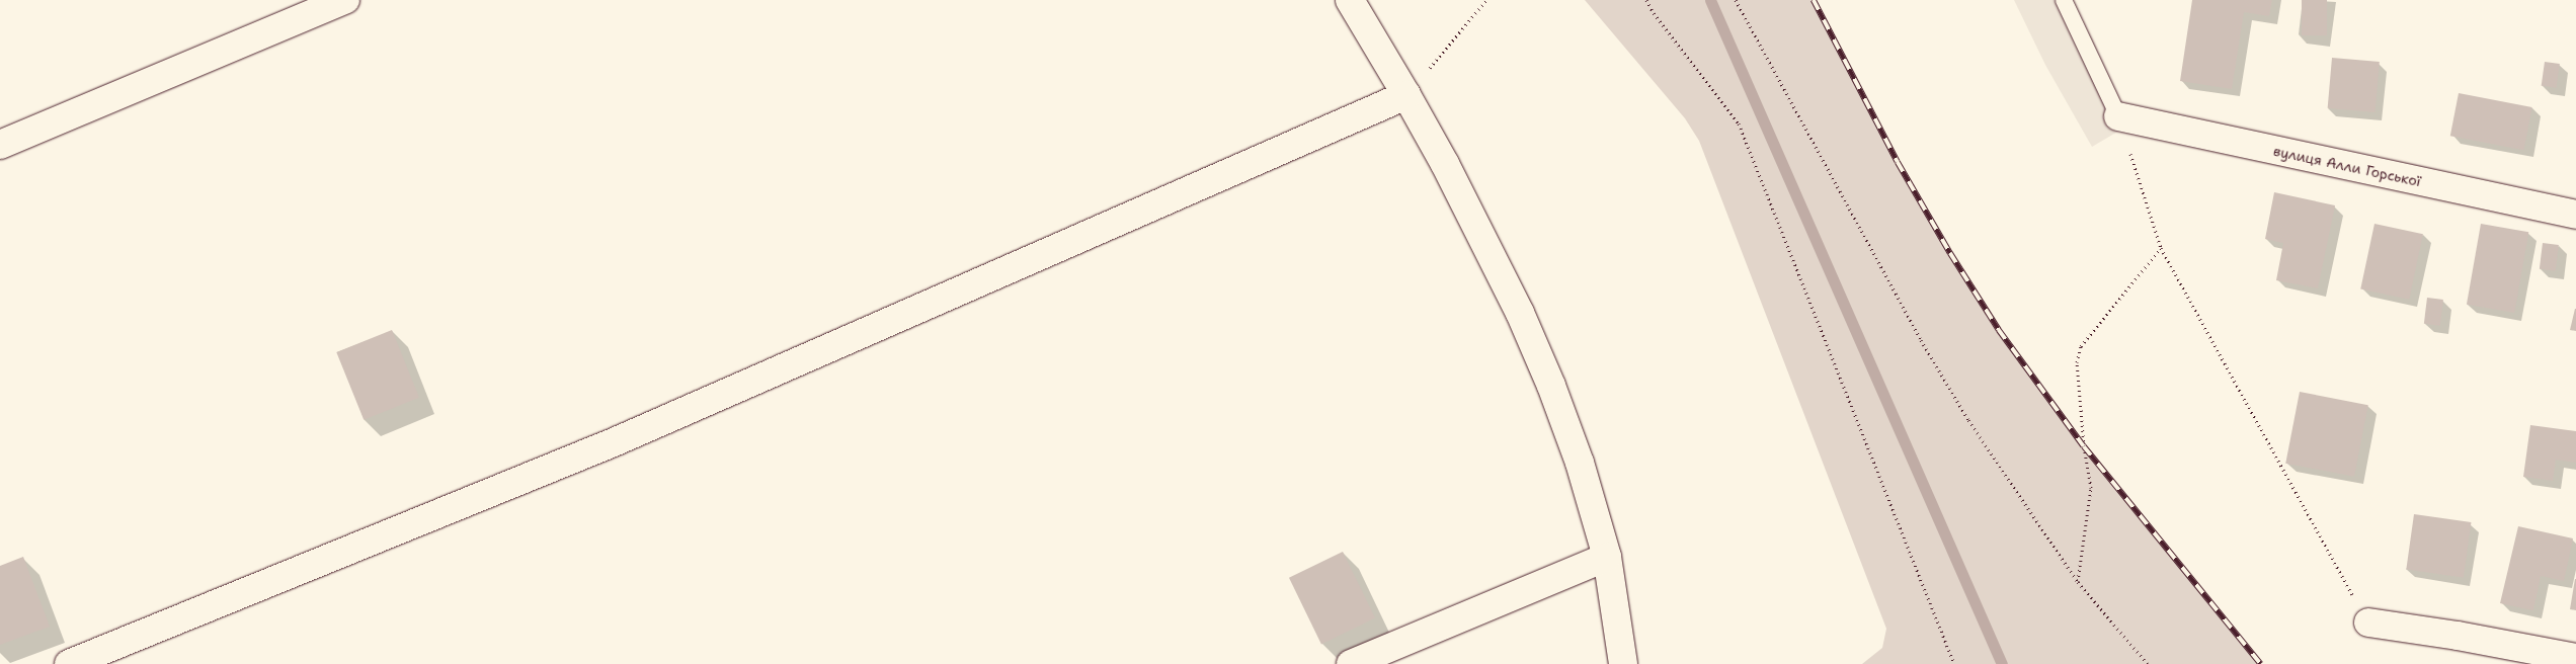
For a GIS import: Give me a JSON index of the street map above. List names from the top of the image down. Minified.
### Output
{"streets":{"street":["вулиця Алли Горської"]}}
